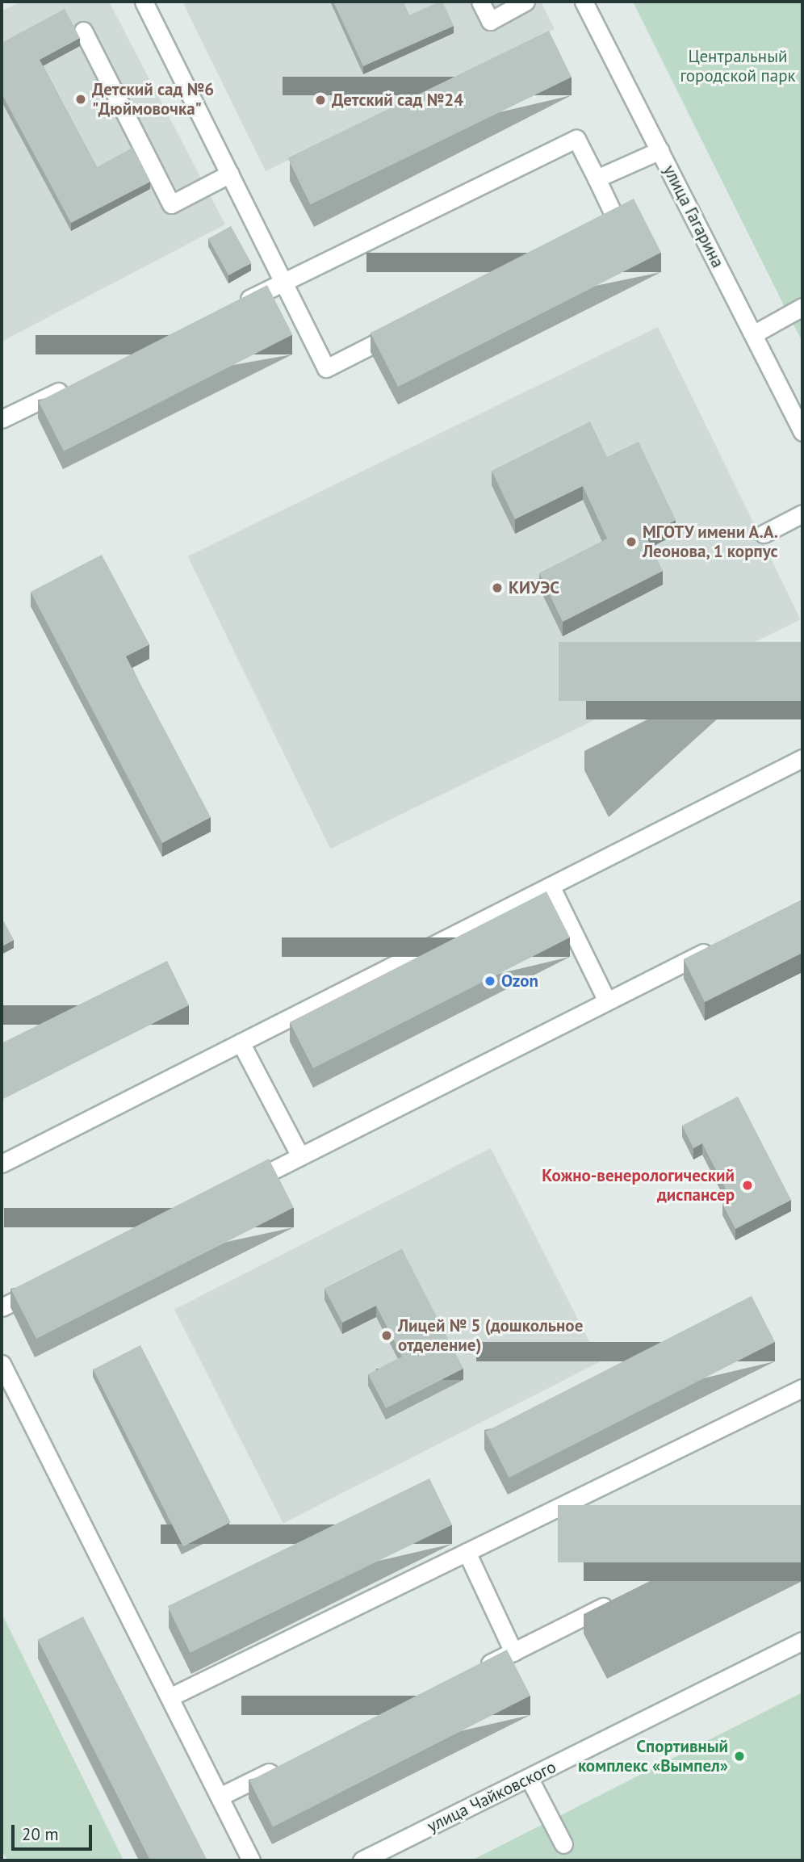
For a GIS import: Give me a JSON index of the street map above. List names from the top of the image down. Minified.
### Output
{"streets":{"street":["улица Гагарина","улица Чайковского"]},"parks":["Центральный городской парк"],"places":["Детский сад №6 \"Дюймовочка\"","Детский сад №24","МГОТУ имени А.А. Леонова, 1 корпус","КИУЭС","Ozon","Кожно-венерологический диспансер","Лицей № 5 (дошкольное отделение)","Спортивный комплекс «Вымпел»"],"scale_bar":"20 m"}
